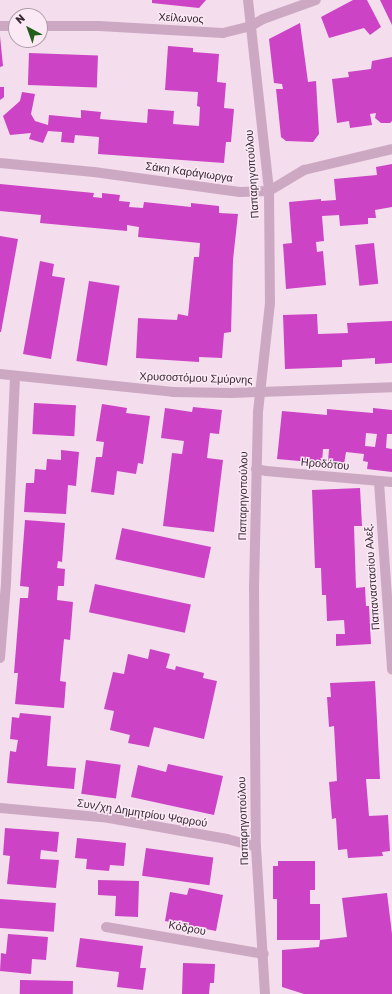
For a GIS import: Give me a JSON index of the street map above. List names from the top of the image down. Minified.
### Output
{"streets":{"street":["Χείλωνος","Σάκη Καράγιωργα","Παπαρηγοπούλου","Χρυσοστόμου Σμύρνης","Ηροδότου","Παπαναστασίου Αλεξ.","Συν/χη Δημητρίου Ψαρρού","Κόδρου"]},"crossings":[["Χείλωνος","Παπαρηγοπούλου"],["Σάκη Καράγιωργα","Παπαρηγοπούλου"],["Παπαρηγοπούλου","Χρυσοστόμου Σμύρνης"],["Παπαρηγοπούλου","Ηροδότου"],["Παπαρηγοπούλου","Συν/χη Δημητρίου Ψαρρού"],["Παπαρηγοπούλου","Κόδρου"],["Ηροδότου","Παπαναστασίου Αλεξ."]],"north":"top left"}
